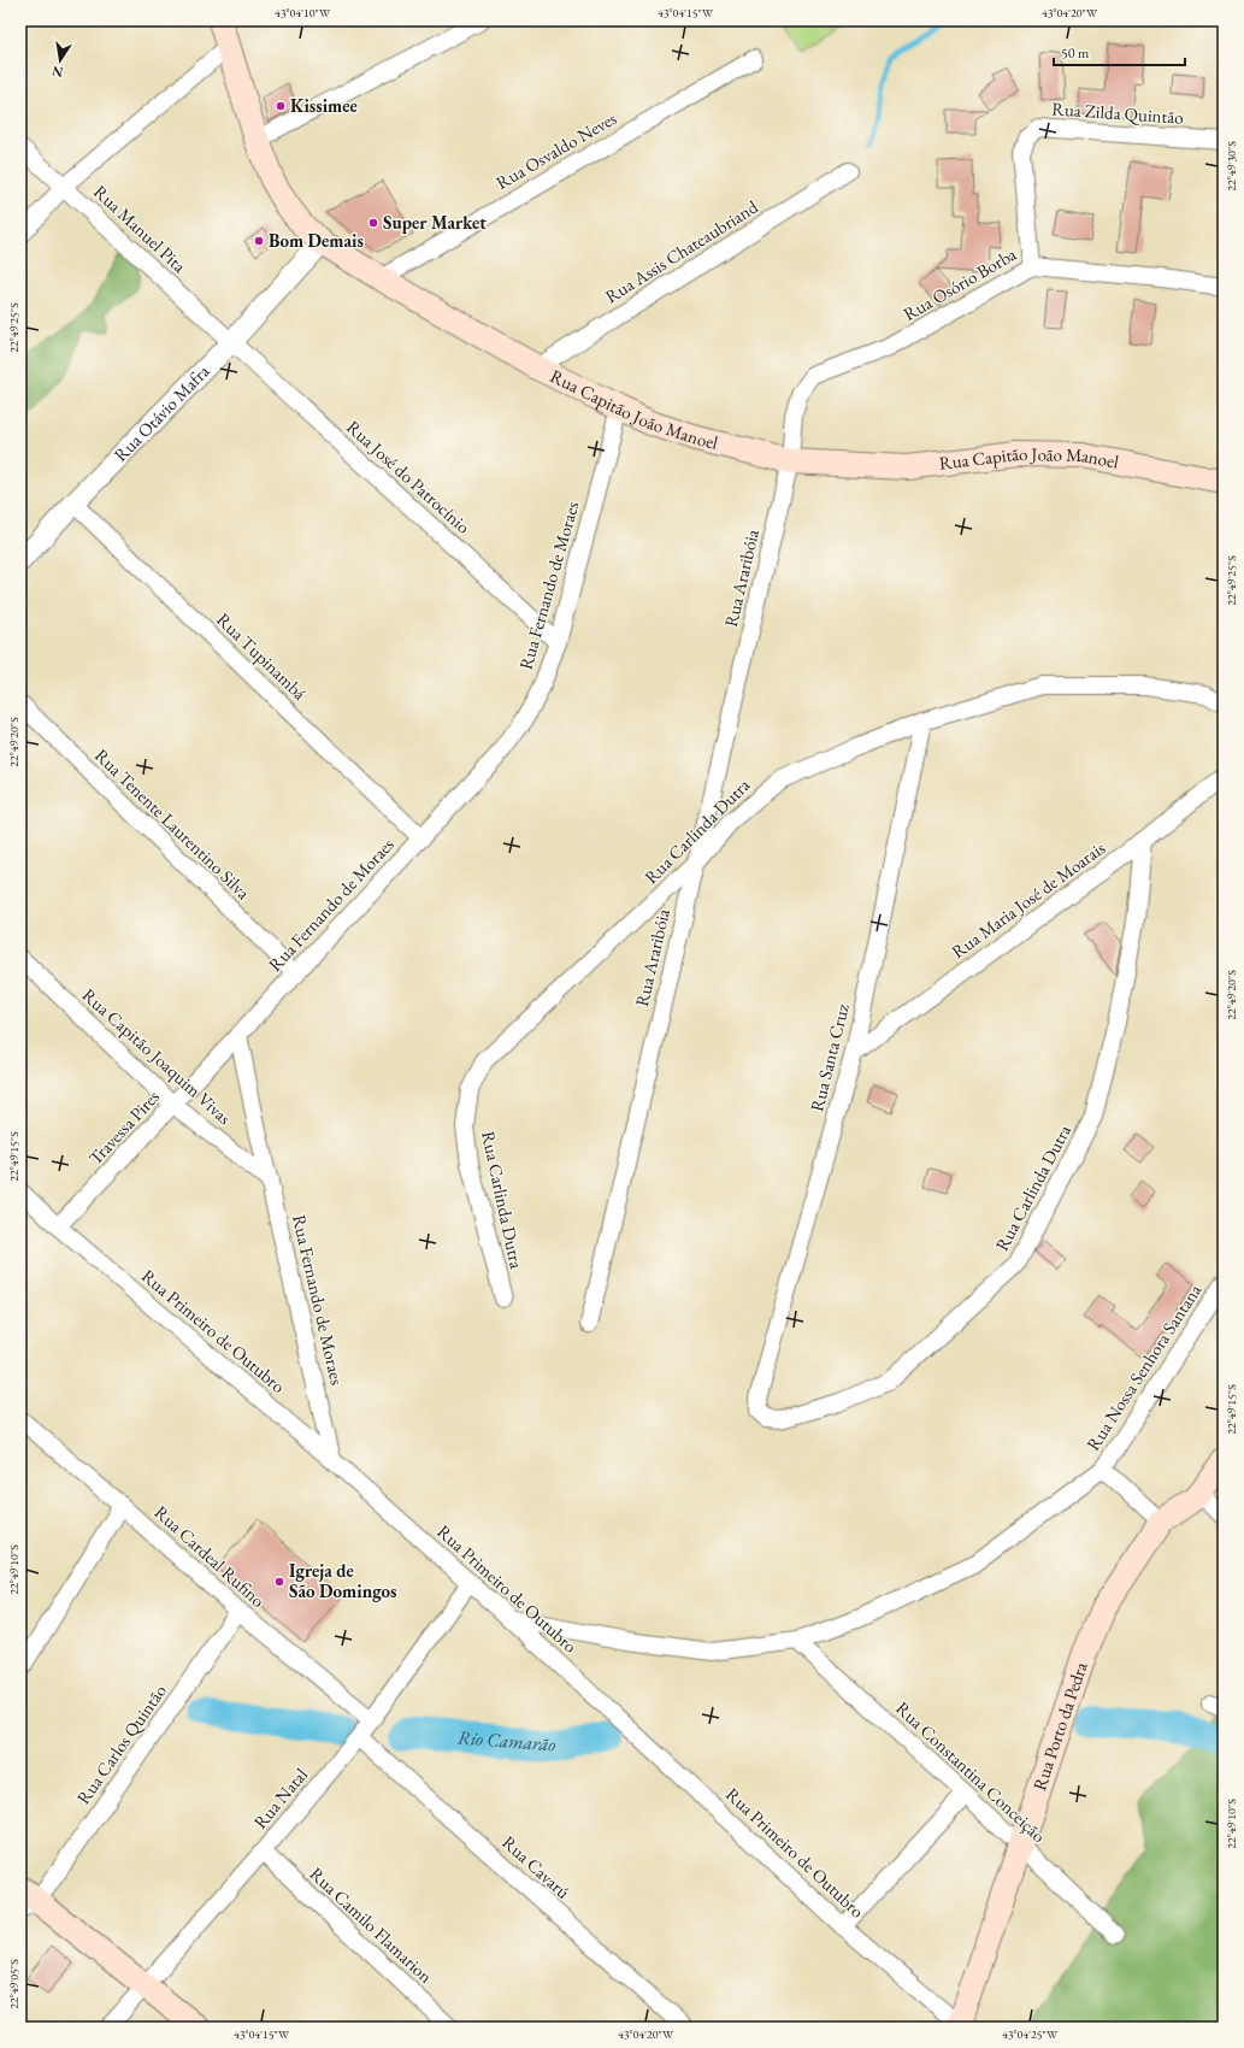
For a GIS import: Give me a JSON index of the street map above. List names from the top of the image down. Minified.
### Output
{"streets":{"main road":["Rua Capitão João Manoel","Rua Porto da Pedra"],"street":["Rua Zilda Quintão","Rua Osvaldo Neves","Rua Manuel Pita","Rua Assis Chateaubriand","Rua Osório Borba","Rua Otávio Mafra","Rua José do Patrocínio","Rua Araribóia","Rua Fernando de Moraes","Rua Tupinambá","Rua Tenente Laurentino Silva","Rua Carlinda Dutra","Rua Maria José de Moarais","Rua Capitão Joaquim Vivas","Rua Santa Cruz","Travessa Pires","Rua Primeiro de Outubro","Rua Nossa Senhora Santana","Rua Cardeal Rufino","Rua Carlos Quintão","Rua Constantina Conceição","Rua Natal","Rua Cavarú","Rua Camilo Flamarion"]},"crossings":[["Rua Zilda Quintão","Rua Osório Borba"],["Rua Osvaldo Neves","Rua Capitão João Manoel"],["Rua Manuel Pita","Rua Otávio Mafra"],["Rua Manuel Pita","Rua José do Patrocínio"],["Rua Assis Chateaubriand","Rua Capitão João Manoel"],["Rua Osório Borba","Rua Capitão João Manoel"],["Rua Osório Borba","Rua Araribóia"],["Rua Capitão João Manoel","Rua Otávio Mafra"],["Rua Capitão João Manoel","Rua Araribóia"],["Rua Capitão João Manoel","Rua Fernando de Moraes"],["Rua Otávio Mafra","Rua José do Patrocínio"],["Rua Otávio Mafra","Rua Tupinambá"],["Rua José do Patrocínio","Rua Fernando de Moraes"],["Rua Araribóia","Rua Carlinda Dutra"],["Rua Fernando de Moraes","Rua Tupinambá"],["Rua Fernando de Moraes","Rua Tenente Laurentino Silva"],["Rua Fernando de Moraes","Rua Capitão Joaquim Vivas"],["Rua Fernando de Moraes","Travessa Pires"],["Rua Fernando de Moraes","Rua Primeiro de Outubro"],["Rua Carlinda Dutra","Rua Maria José de Moarais"],["Rua Carlinda Dutra","Rua Santa Cruz"],["Rua Maria José de Moarais","Rua Santa Cruz"],["Rua Capitão Joaquim Vivas","Travessa Pires"],["Travessa Pires","Rua Primeiro de Outubro"],["Rua Primeiro de Outubro","Rua Nossa Senhora Santana"],["Rua Primeiro de Outubro","Rua Porto da Pedra"],["Rua Primeiro de Outubro","Rua Natal"],["Rua Nossa Senhora Santana","Rua Constantina Conceição"],["Rua Cardeal Rufino","Rua Carlos Quintão"],["Rua Cardeal Rufino","Rua Natal"],["Rua Porto da Pedra","Rua Constantina Conceição"],["Rua Natal","Rua Cavarú"],["Rua Natal","Rua Camilo Flamarion"]],"water":["Rio Camarão"],"places":["Kissimee","Super Market","Bom Demais","Igreja de São Domingos"],"scale_bar":"50 m","north":"bottom","coordinates":["43°04'10\"W","43°04'15\"W","43°04'20\"W","22°49'30\"S","22°49'25\"S","22°49'20\"S","22°49'15\"S","22°49'10\"S","22°49'05\"S","43°04'25\"W"]}
